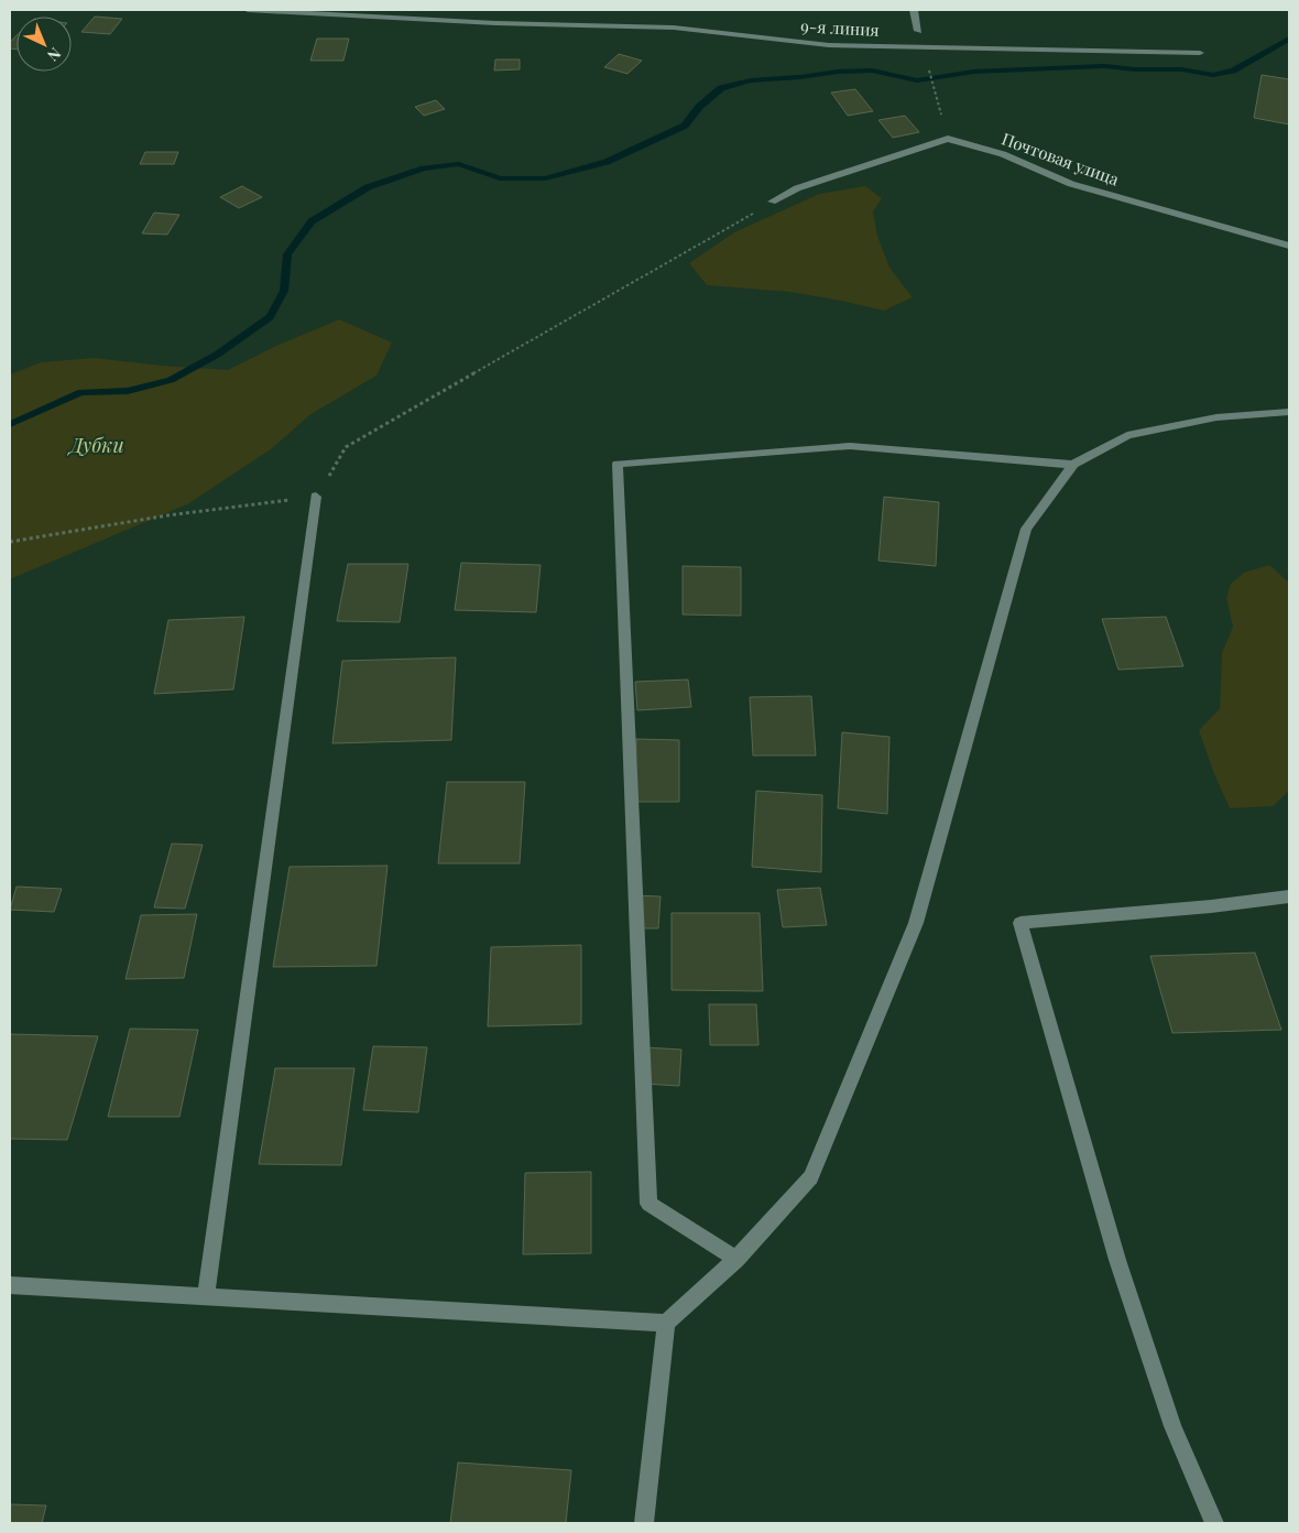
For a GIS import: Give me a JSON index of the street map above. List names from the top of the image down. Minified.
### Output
{"streets":{"street":["9-я линия","Почтовая улица"]},"parks":["Дубки"],"north":"bottom right"}
